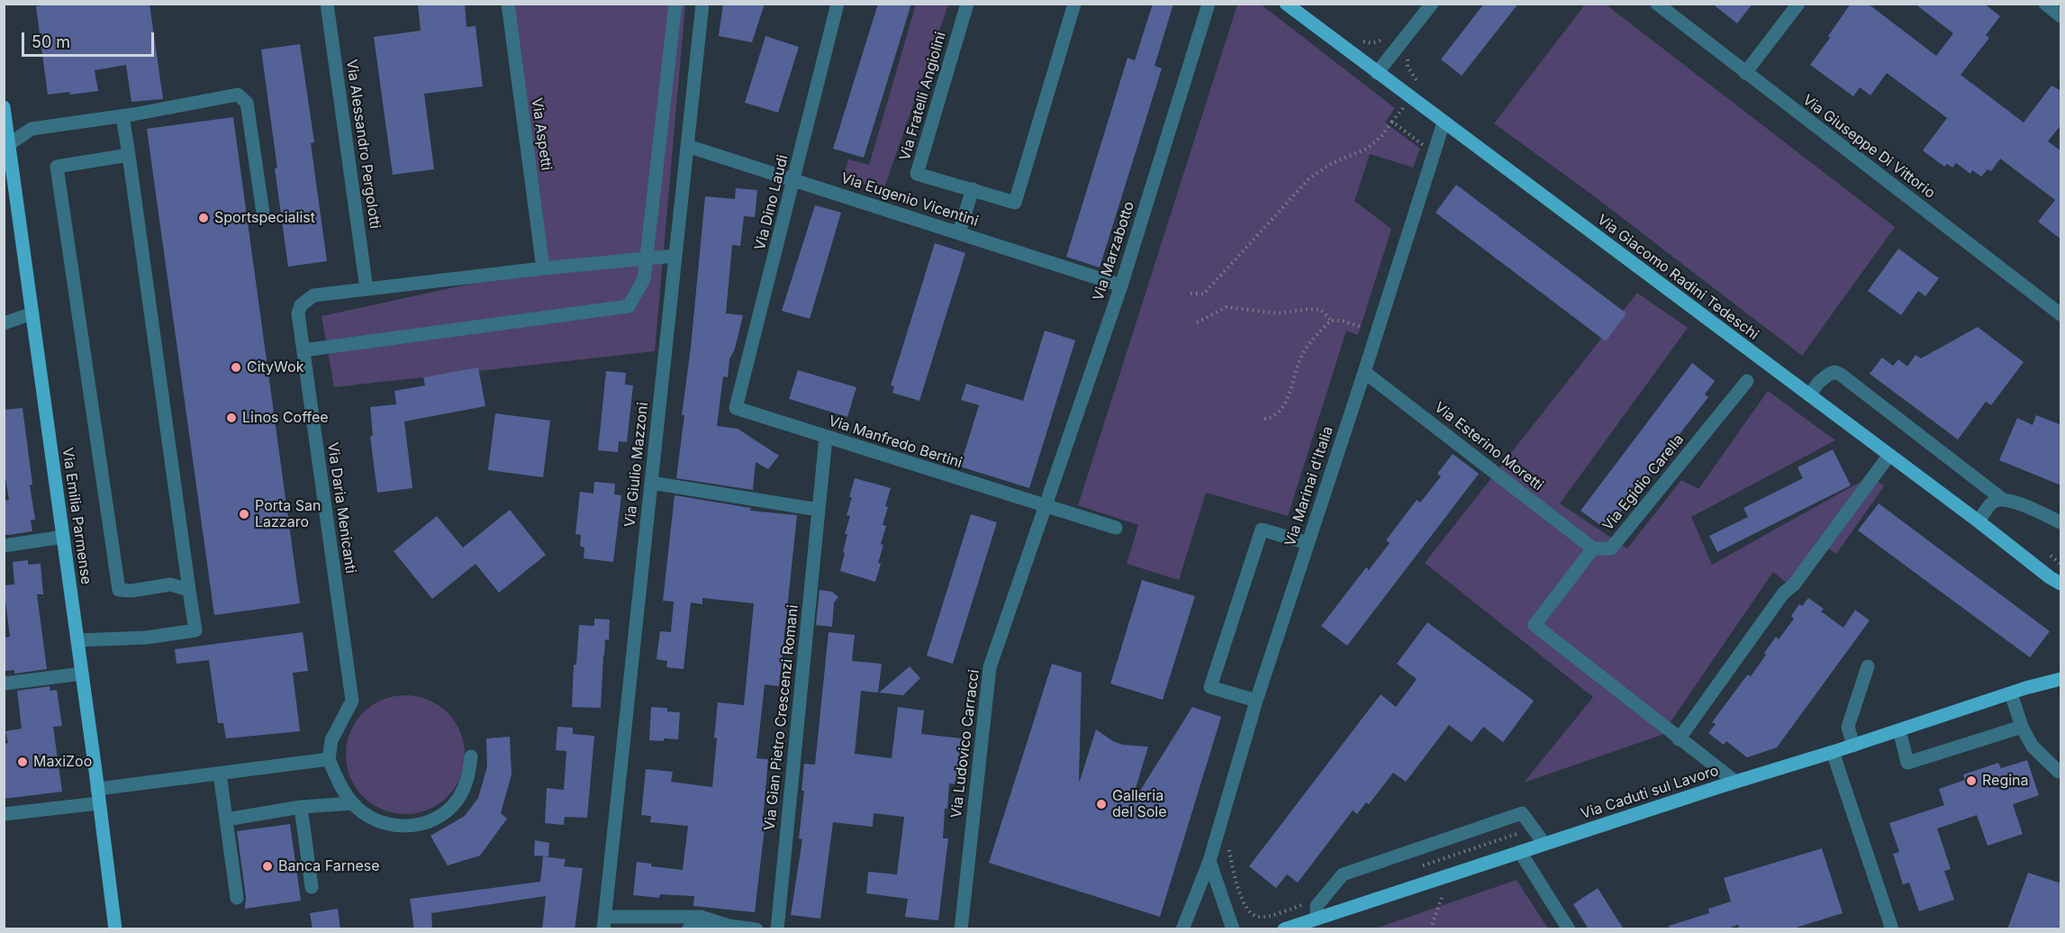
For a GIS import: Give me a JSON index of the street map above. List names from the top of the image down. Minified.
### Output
{"streets":{"main road":["Via Giacomo Radini Tedeschi","Via Emilia Parmense","Via Caduti sul Lavoro"],"street":["Via Fratelli Angiolini","Via Aspetti","Via Alessandro Pergolotti","Via Giuseppe Di Vittorio","Via Eugenio Vicentini","Via Dino Laudi","Via Marzabotto","Via Manfredo Bertini","Via Esterino Moretti","Via Giulio Mazzoni","Via Egidio Carella","Via Marinai d'Italia","Via Daria Menicanti","Via Gian Pietro Crescenzi Romani","Via Ludovico Carracci"]},"crossings":[["Via Aspetti","Via Daria Menicanti"],["Via Alessandro Pergolotti","Via Daria Menicanti"],["Via Eugenio Vicentini","Via Dino Laudi"],["Via Eugenio Vicentini","Via Marzabotto"],["Via Eugenio Vicentini","Via Giulio Mazzoni"],["Via Dino Laudi","Via Manfredo Bertini"],["Via Marzabotto","Via Manfredo Bertini"],["Via Marzabotto","Via Ludovico Carracci"],["Via Giacomo Radini Tedeschi","Via Marinai d'Italia"],["Via Manfredo Bertini","Via Gian Pietro Crescenzi Romani"],["Via Manfredo Bertini","Via Ludovico Carracci"],["Via Esterino Moretti","Via Egidio Carella"],["Via Esterino Moretti","Via Marinai d'Italia"],["Via Giulio Mazzoni","Via Daria Menicanti"]],"places":["Sportspecialist","CityWok","Linos Coffee","Porta San Lazzaro","MaxiZoo","Regina","Galleria del Sole","Banca Farnese"],"scale_bar":"50 m"}
